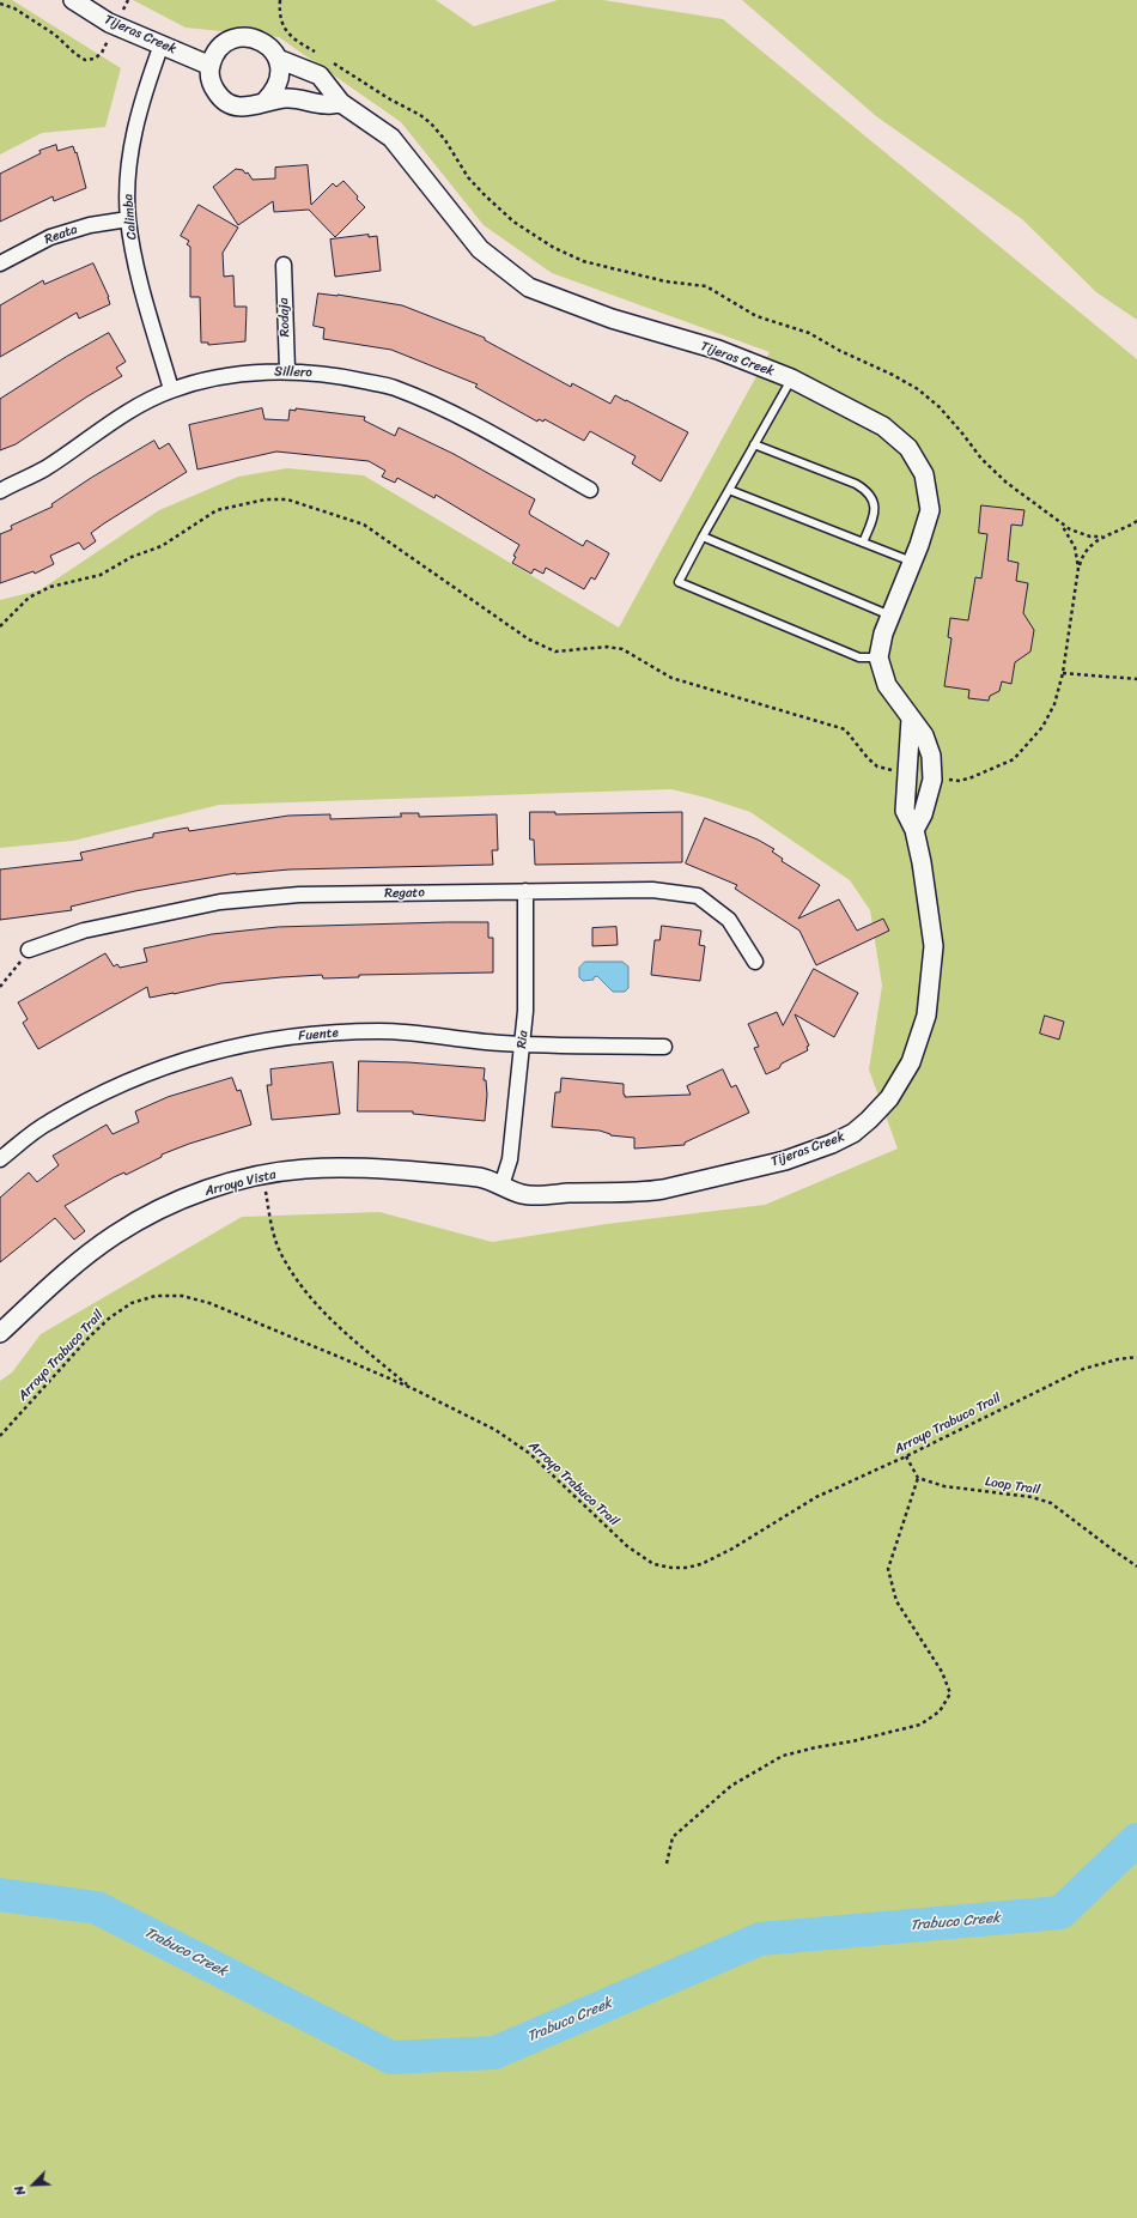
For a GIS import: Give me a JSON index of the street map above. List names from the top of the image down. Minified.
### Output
{"streets":{"street":["Tijeras Creek","Calimba","Reata","Rodaja","Sillero","Regato","Fuente","Ria","Arroyo Vista"],"path":["Arroyo Trabuco Trail","Loop Trail"]},"crossings":[["Tijeras Creek","Calimba"],["Tijeras Creek","Arroyo Vista"],["Calimba","Reata"],["Calimba","Sillero"],["Rodaja","Sillero"],["Regato","Ria"],["Fuente","Ria"],["Ria","Arroyo Vista"]],"water":["Trabuco Creek"],"north":"bottom left"}
